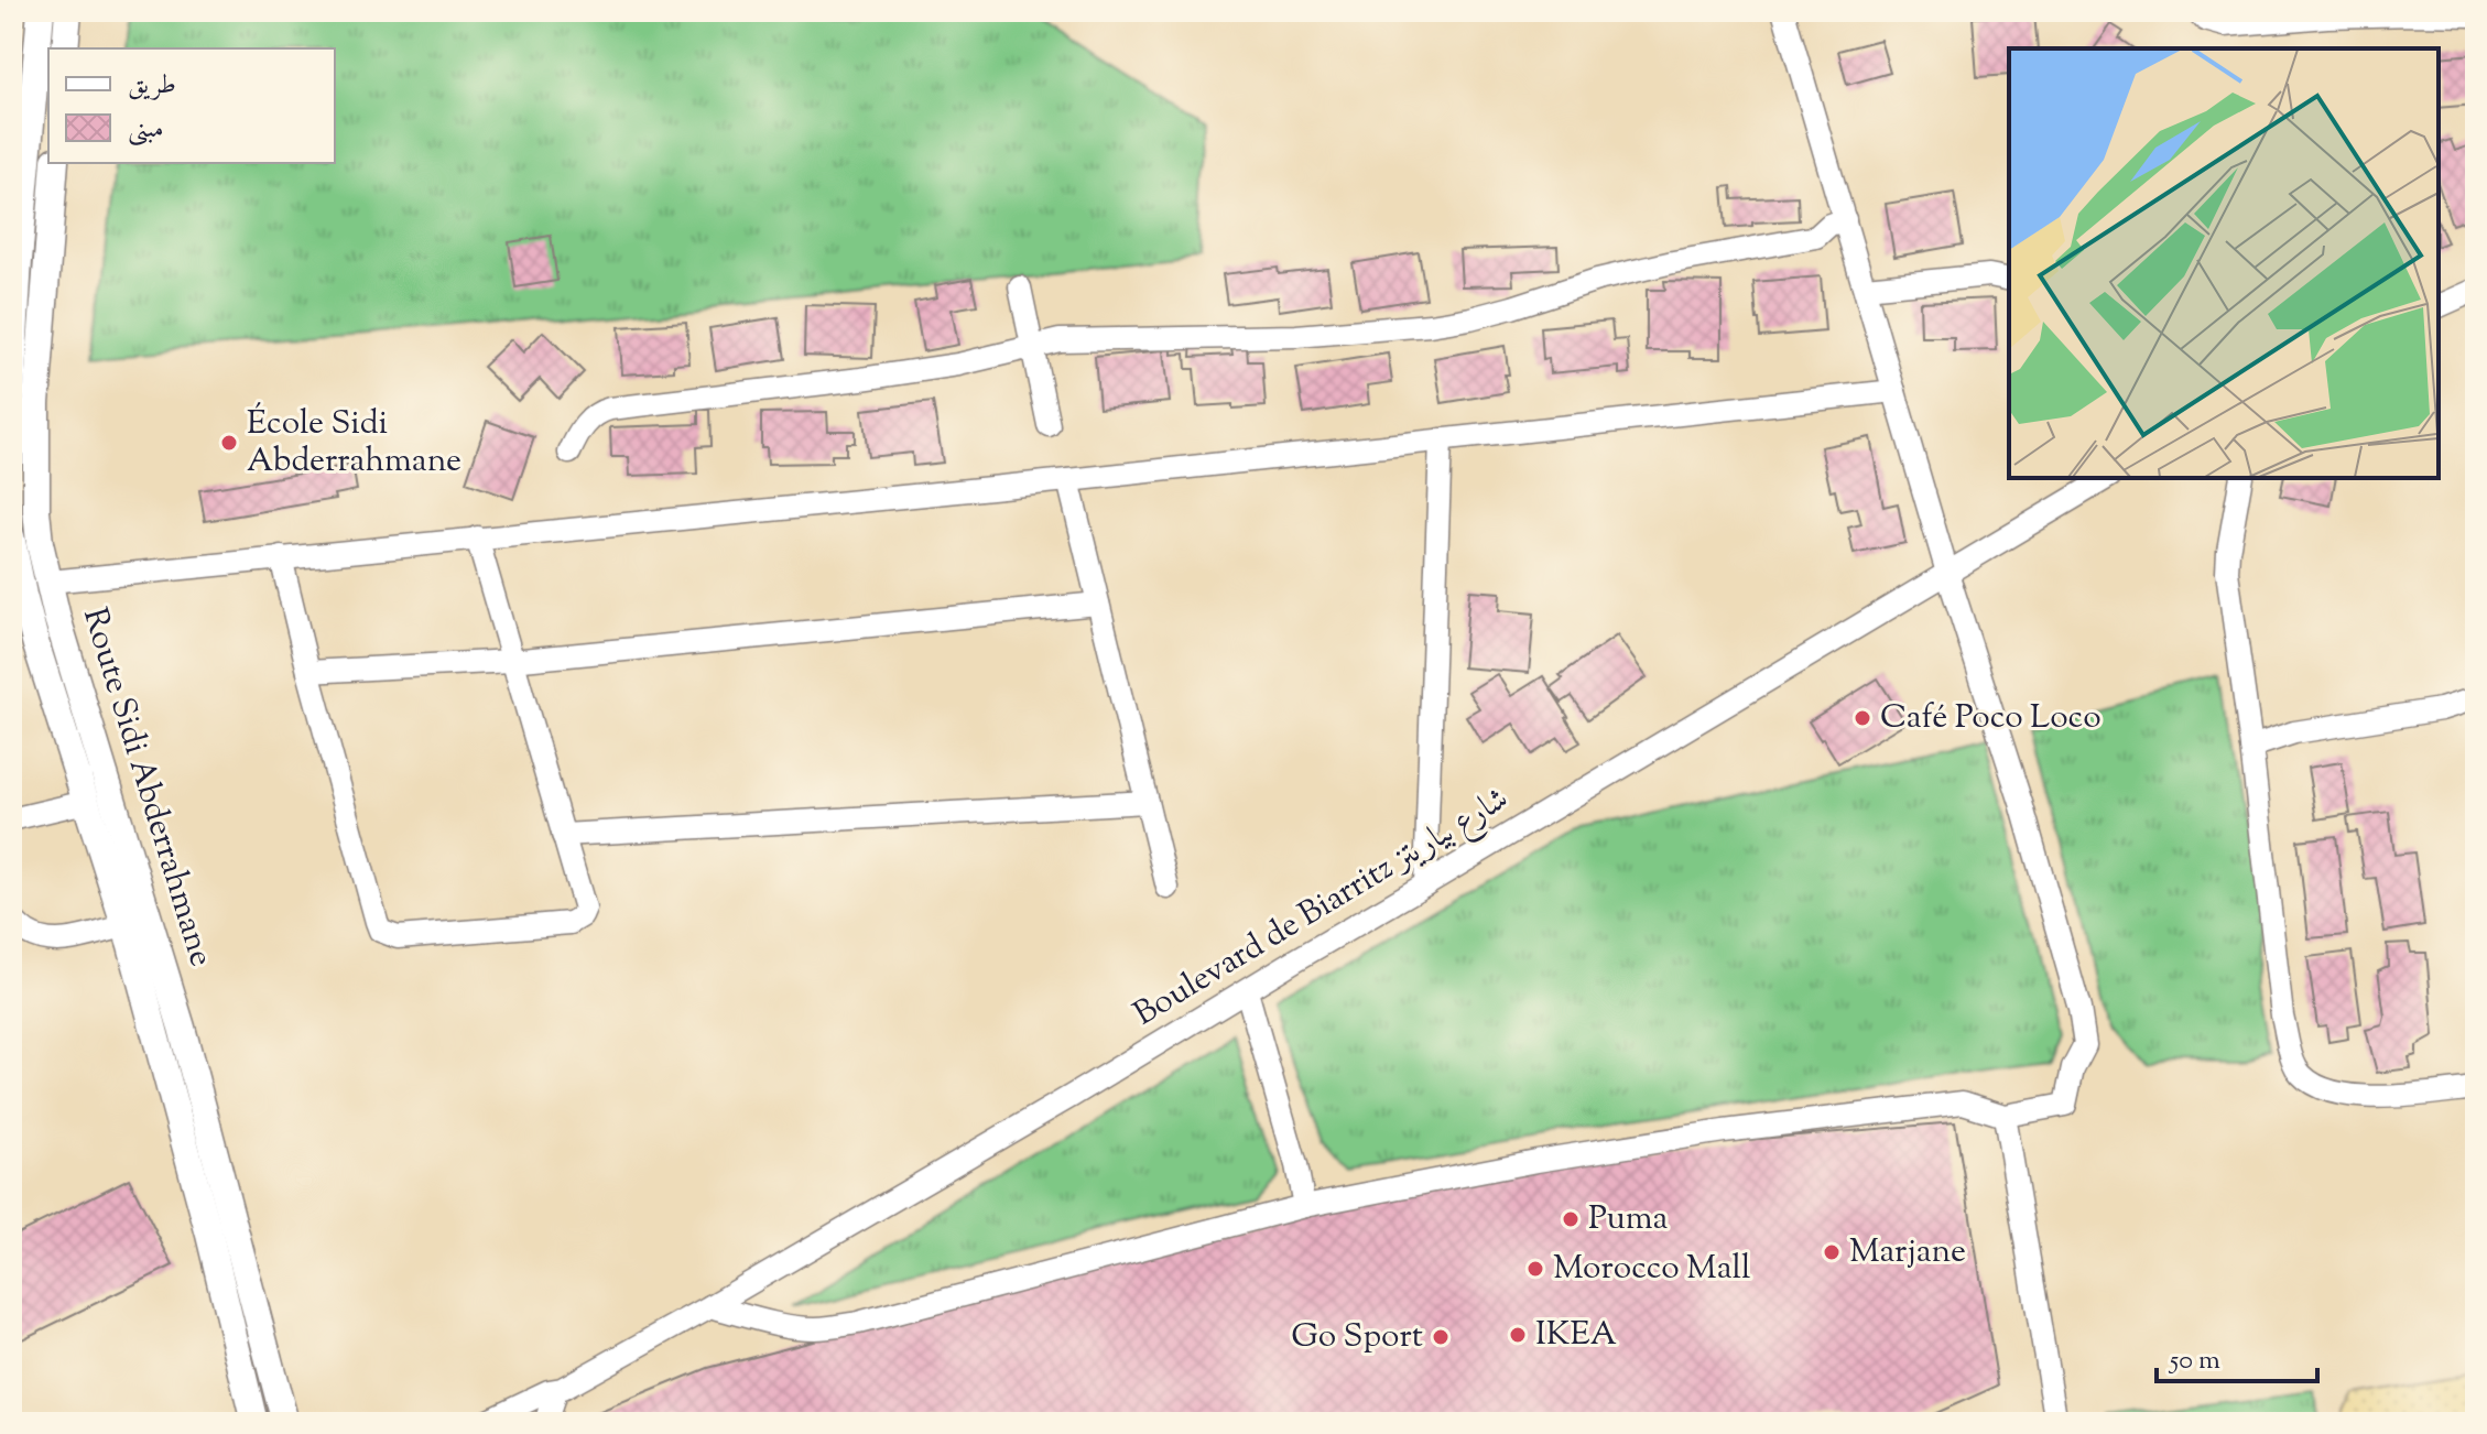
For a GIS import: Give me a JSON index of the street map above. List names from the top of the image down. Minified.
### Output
{"streets":{"main road":["Route Sidi Abderrahmane"],"street":["Boulevard de Biarritz شارع بياريتز"]},"places":["École Sidi Abderrahmane","Café Poco Loco","Puma","Marjane","Morocco Mall","IKEA","Go Sport"],"legend":["طريق","مبنى"],"scale_bar":"50 m"}
